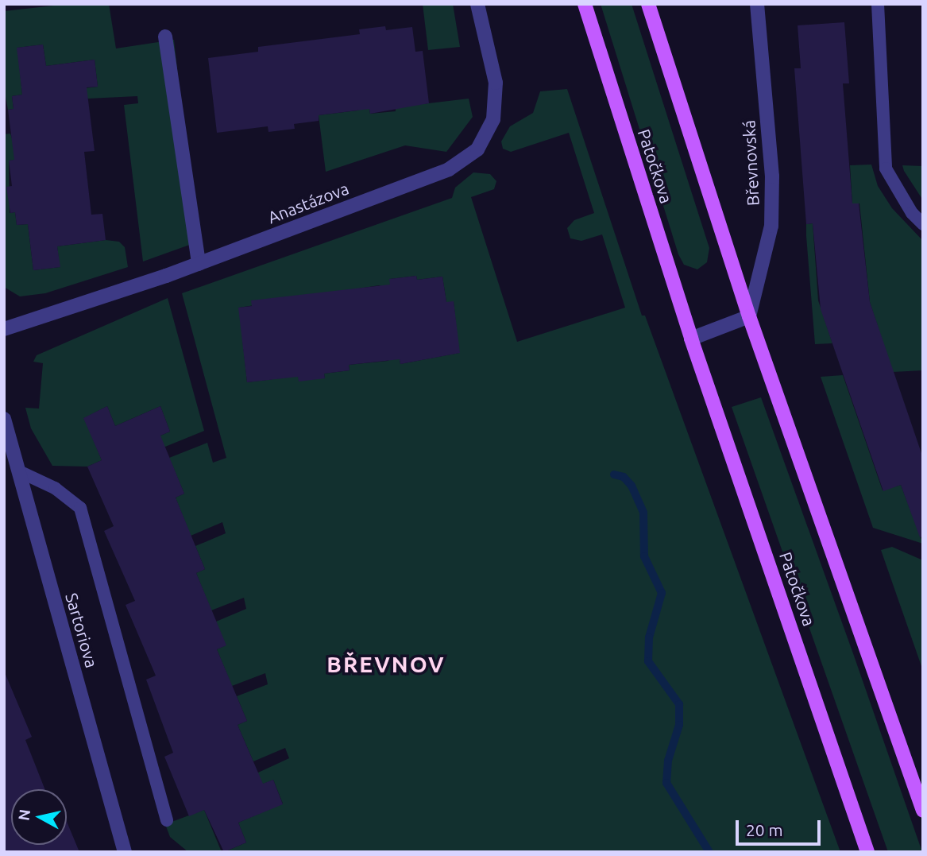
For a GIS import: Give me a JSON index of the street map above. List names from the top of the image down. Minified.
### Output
{"streets":{"main road":["Patočkova"],"street":["Břevnovská","Anastázova","Sartoriova"]},"districts":["BŘEVNOV"],"scale_bar":"20 m","north":"left"}
